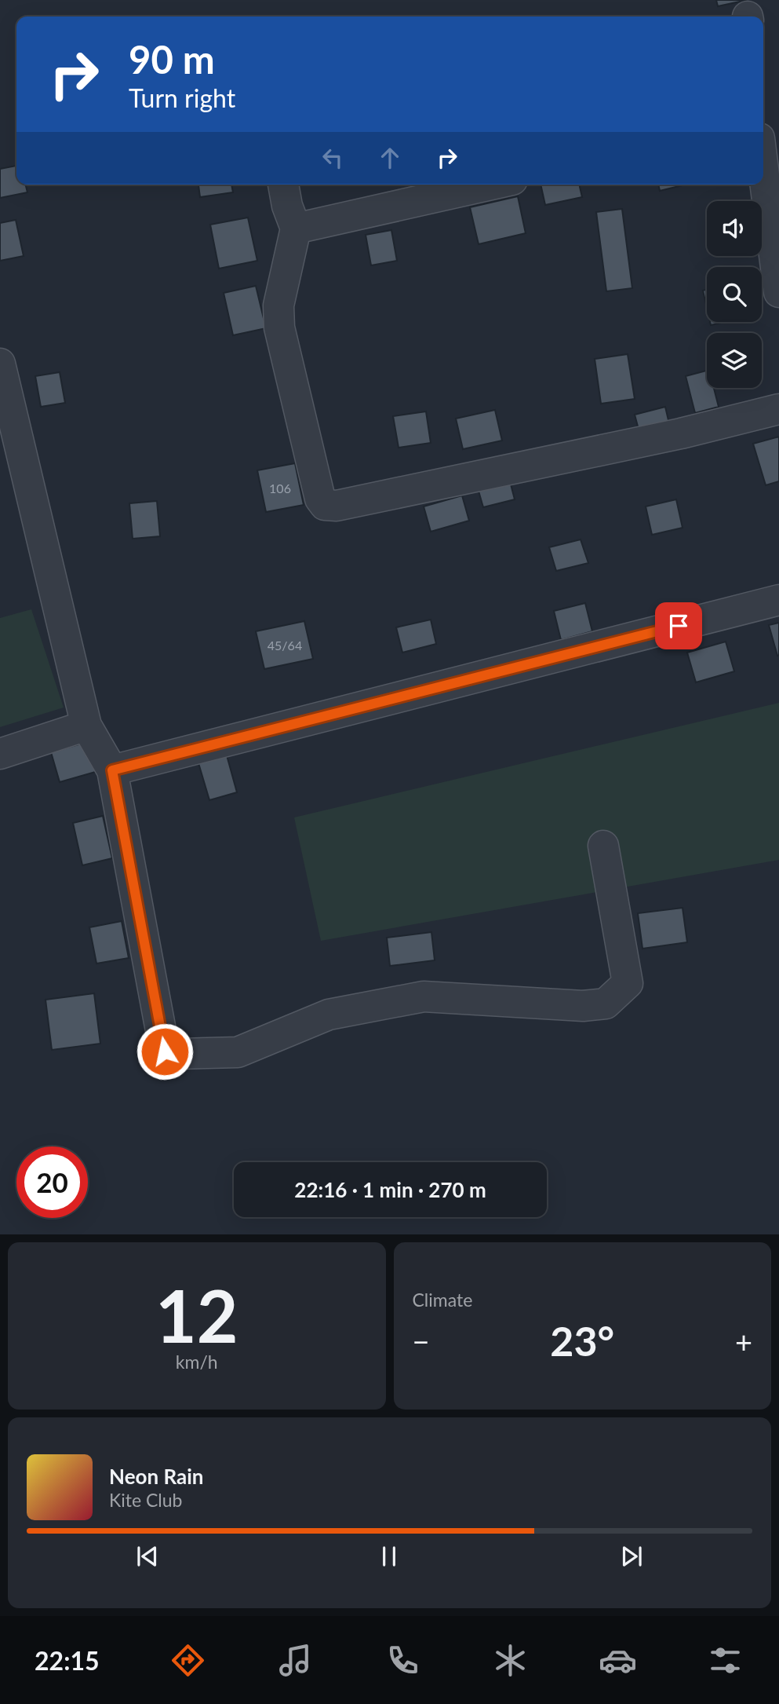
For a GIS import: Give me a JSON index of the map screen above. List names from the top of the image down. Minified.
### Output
{"house_numbers":["106","45/64"],"page":{"turn":["90 m","Turn right"],"limit":"20","trip":"22:16 · 1 min · 270 m","tile":[["12","km/h"],"Climate"],"heat":["−","23°","+"],"song":["Neon Rain","Kite Club"],"tabs":"22:15"}}
